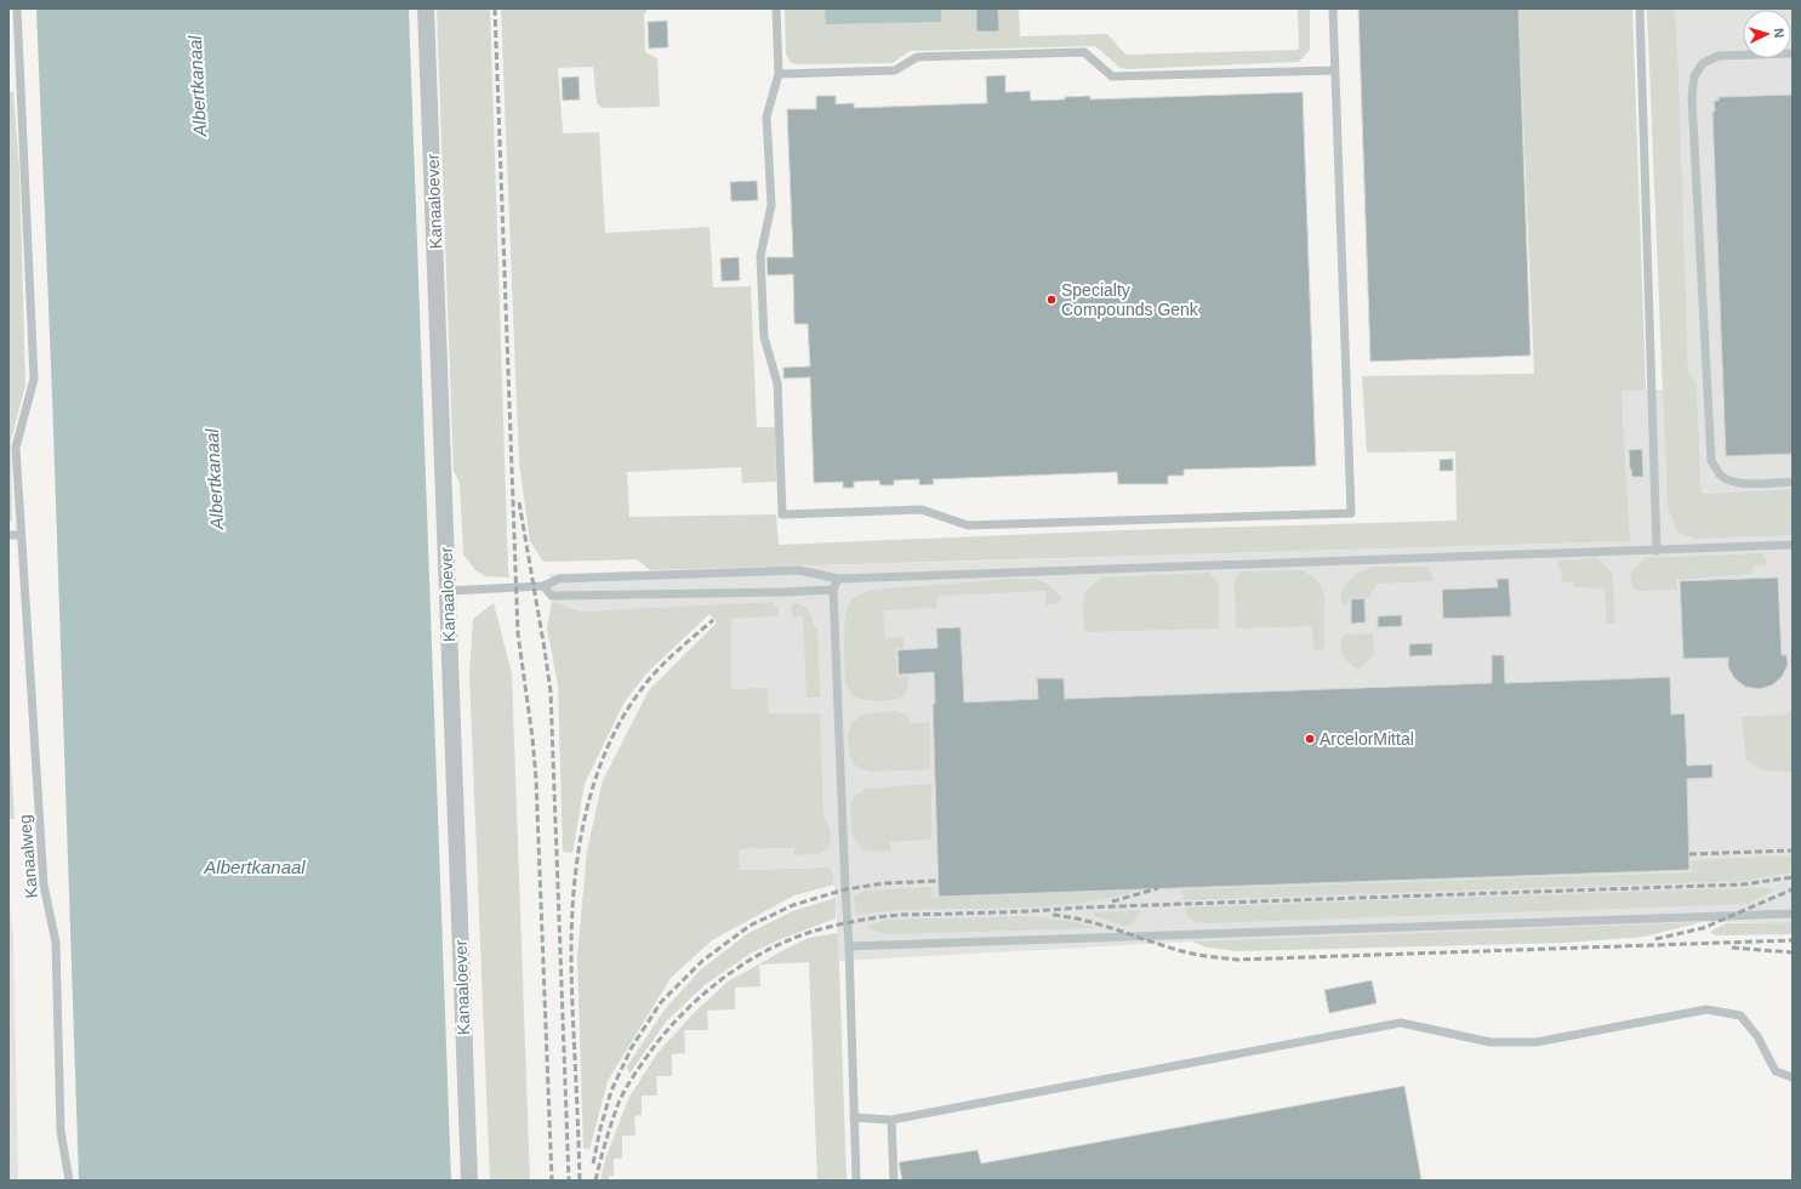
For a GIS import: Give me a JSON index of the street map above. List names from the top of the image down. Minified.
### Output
{"streets":{"street":["Kanaaloever"],"lane":["Kanaalweg"]},"water":["Albertkanaal"],"places":["Specialty Compounds Genk","ArcelorMittal"],"north":"right"}
